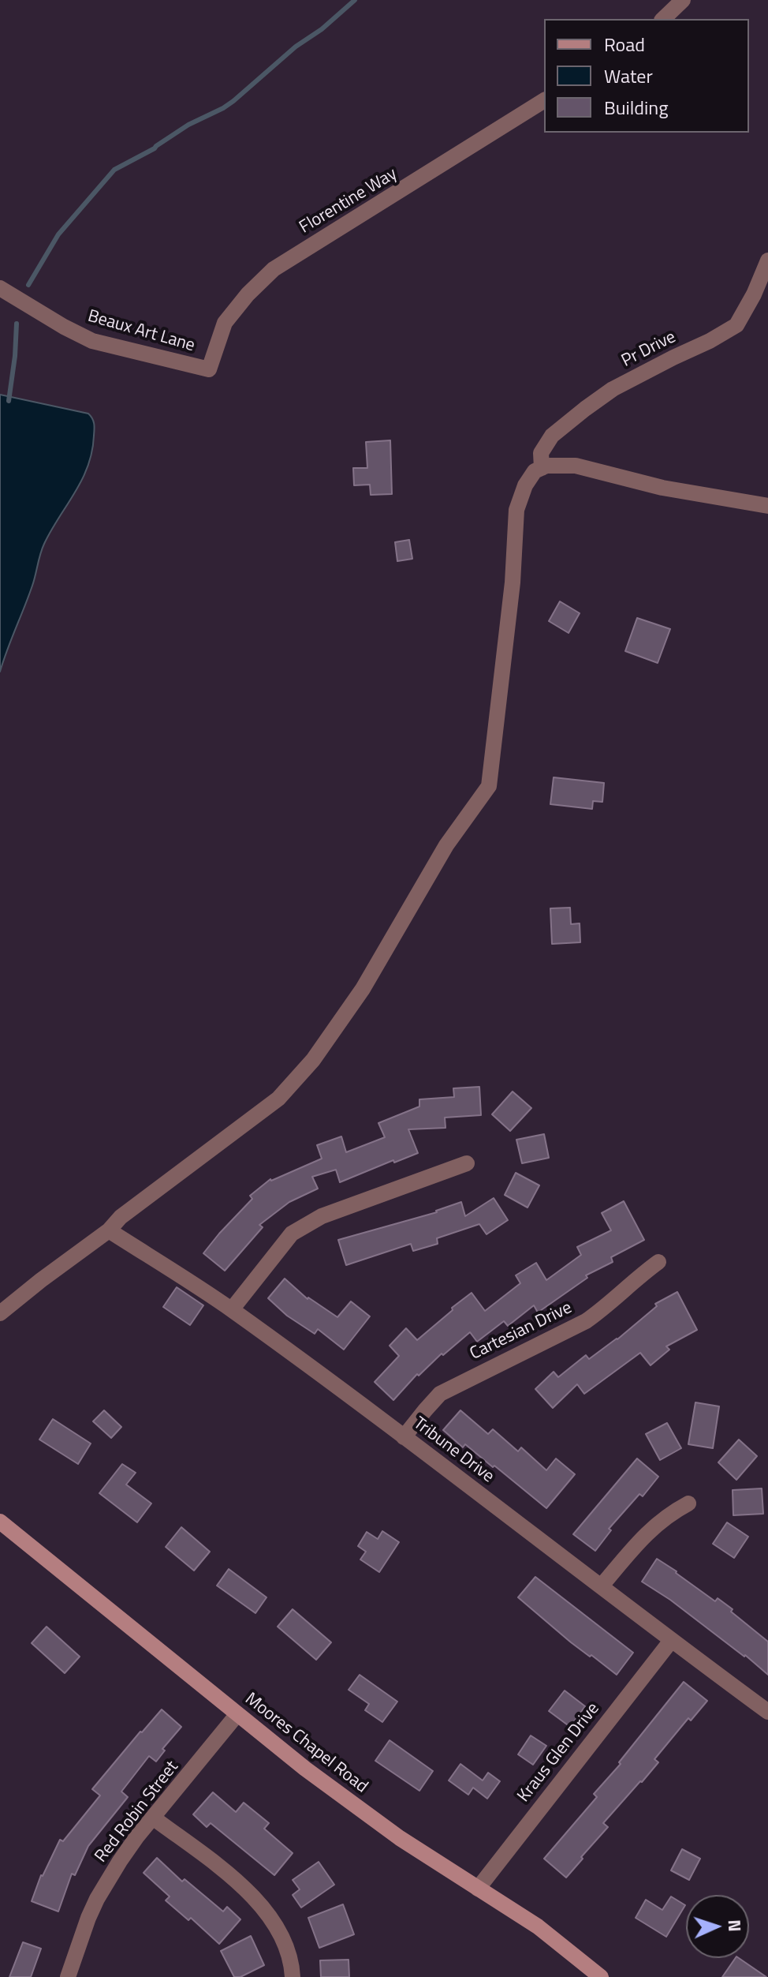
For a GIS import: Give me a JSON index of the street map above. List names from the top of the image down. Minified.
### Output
{"streets":{"main road":["Moores Chapel Road"],"street":["Florentine Way","Beaux Art Lane","Pr Drive","Cartesian Drive","Tribune Drive","Kraus Glen Drive","Red Robin Street"]},"crossings":[["Florentine Way","Beaux Art Lane"],["Cartesian Drive","Tribune Drive"],["Tribune Drive","Kraus Glen Drive"],["Moores Chapel Road","Kraus Glen Drive"],["Moores Chapel Road","Red Robin Street"]],"legend":["Road","Water","Building"],"north":"right"}
